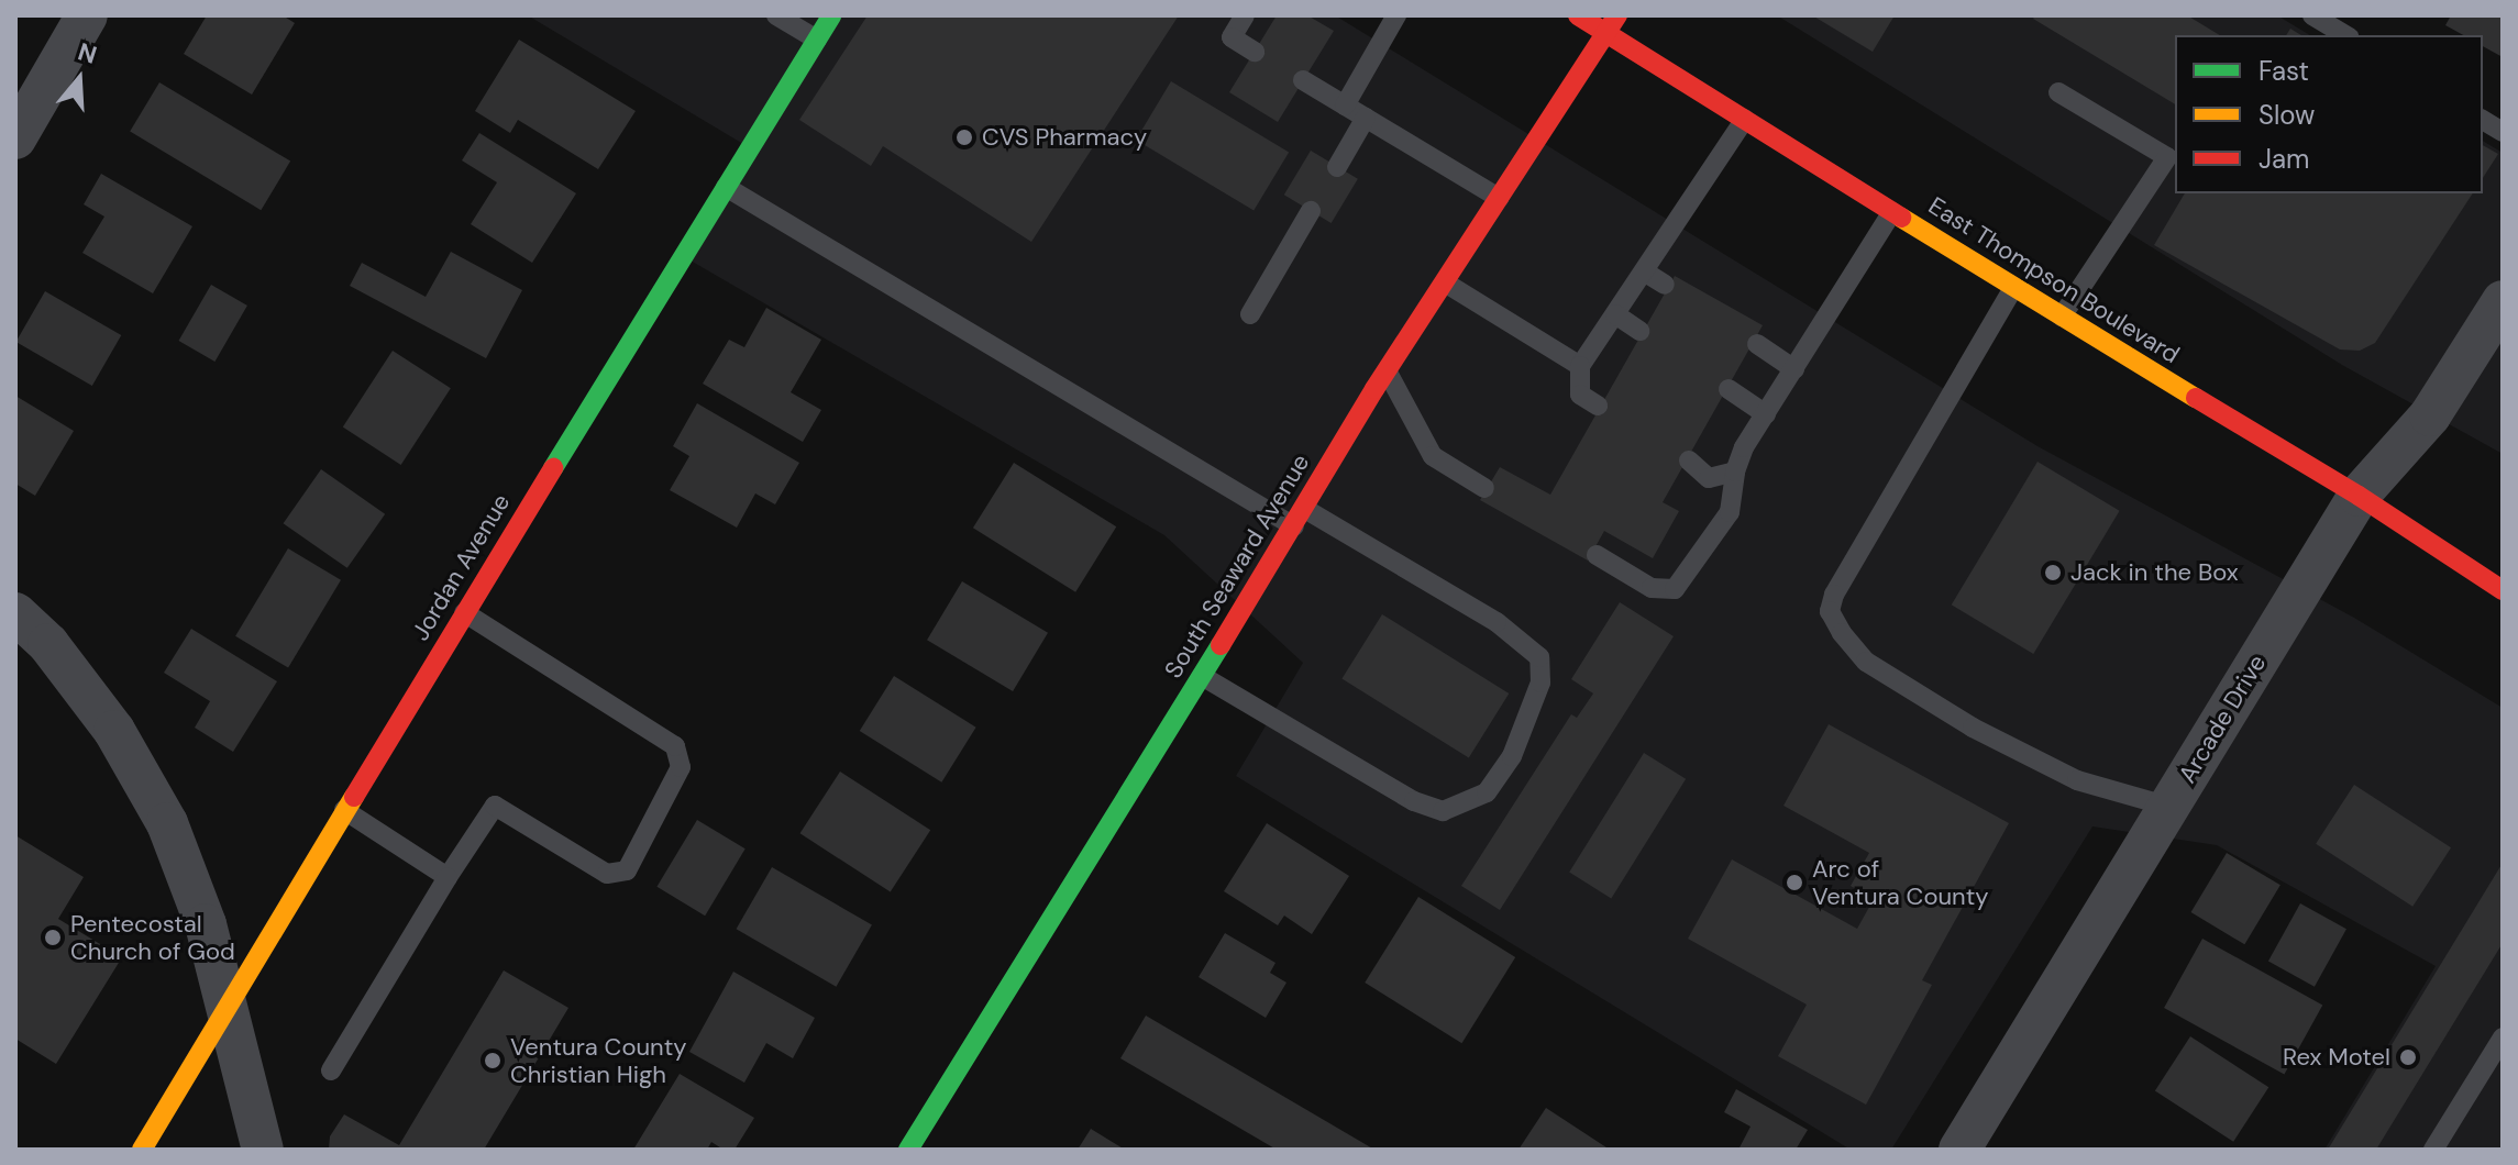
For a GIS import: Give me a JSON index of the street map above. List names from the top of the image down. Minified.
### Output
{"streets":{"main road":["East Thompson Boulevard","South Seaward Avenue","Jordan Avenue"],"street":["Arcade Drive"]},"crossings":[["East Thompson Boulevard","South Seaward Avenue"],["East Thompson Boulevard","Arcade Drive"]],"places":["CVS Pharmacy","Jack in the Box","Arc of Ventura County","Pentecostal Church of God","Rex Motel","Ventura County Christian High"],"legend":["Fast","Slow","Jam"],"north":"top"}
